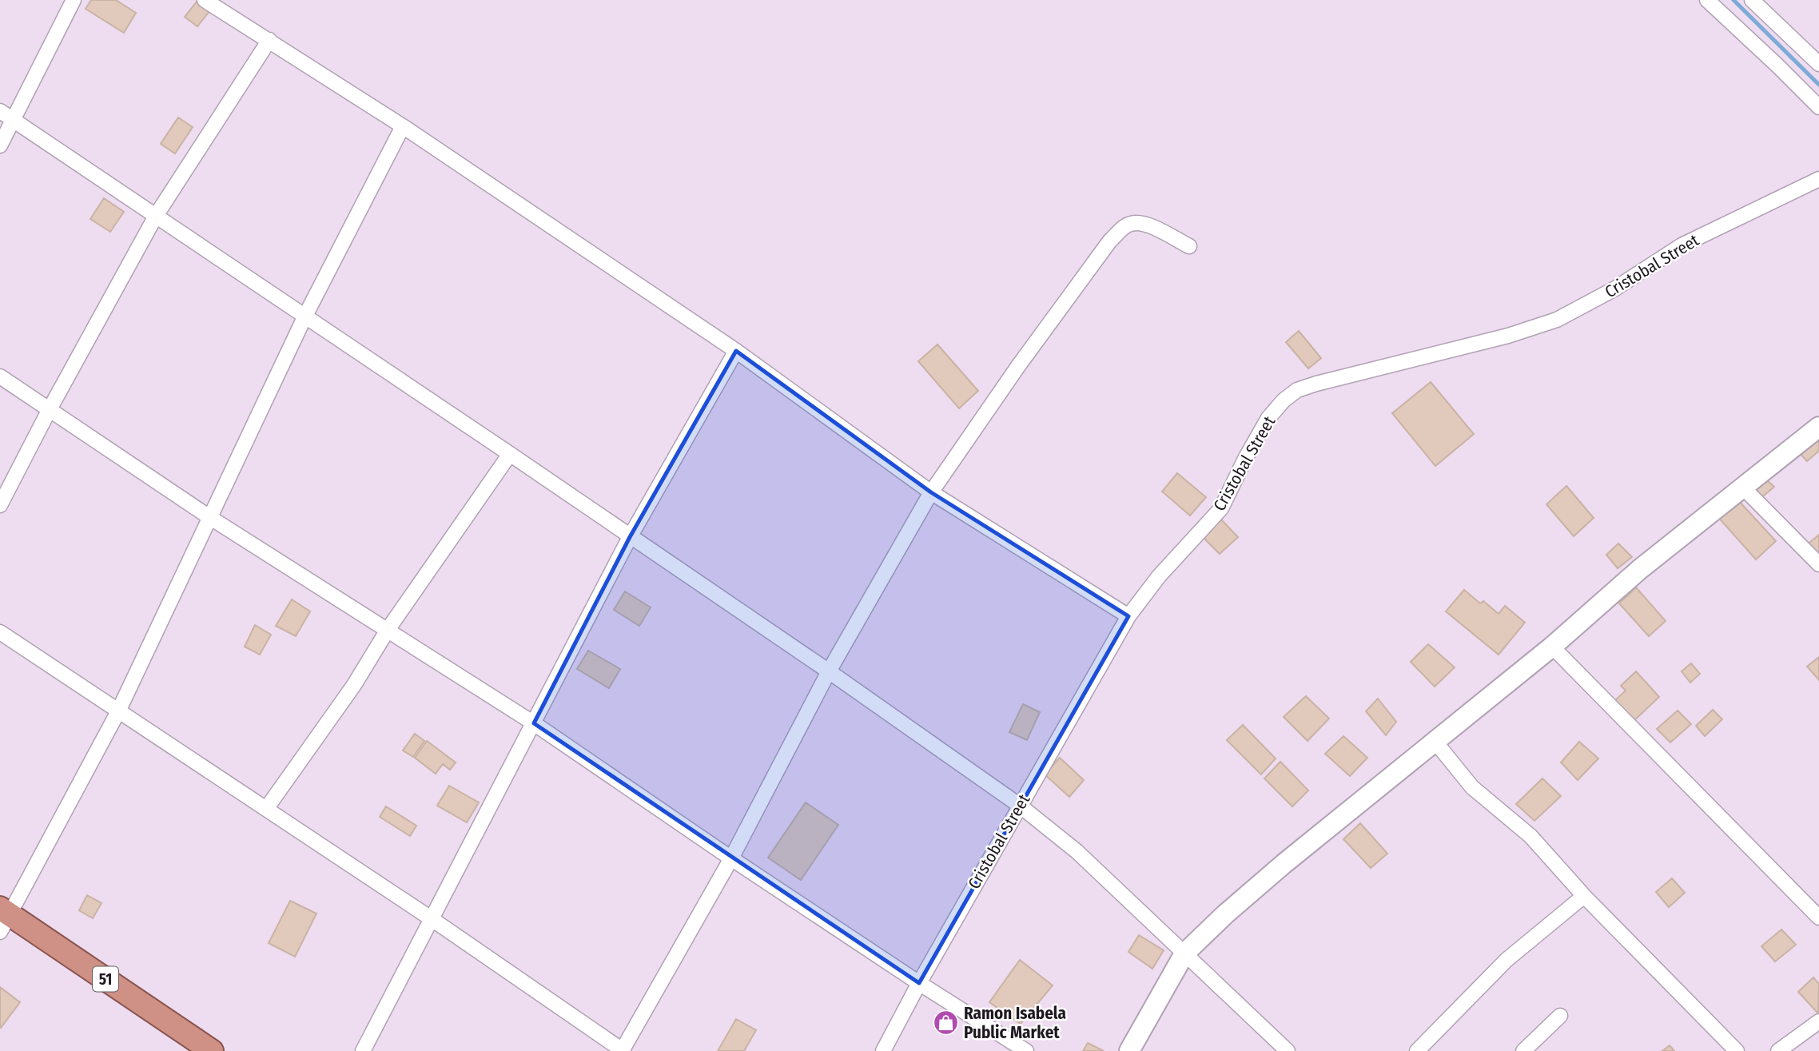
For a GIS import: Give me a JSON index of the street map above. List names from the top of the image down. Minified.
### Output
{"streets":{"highway":["51"],"street":["Cristobal Street"]},"places":{"shop":["Ramon Isabela Public Market"]}}
